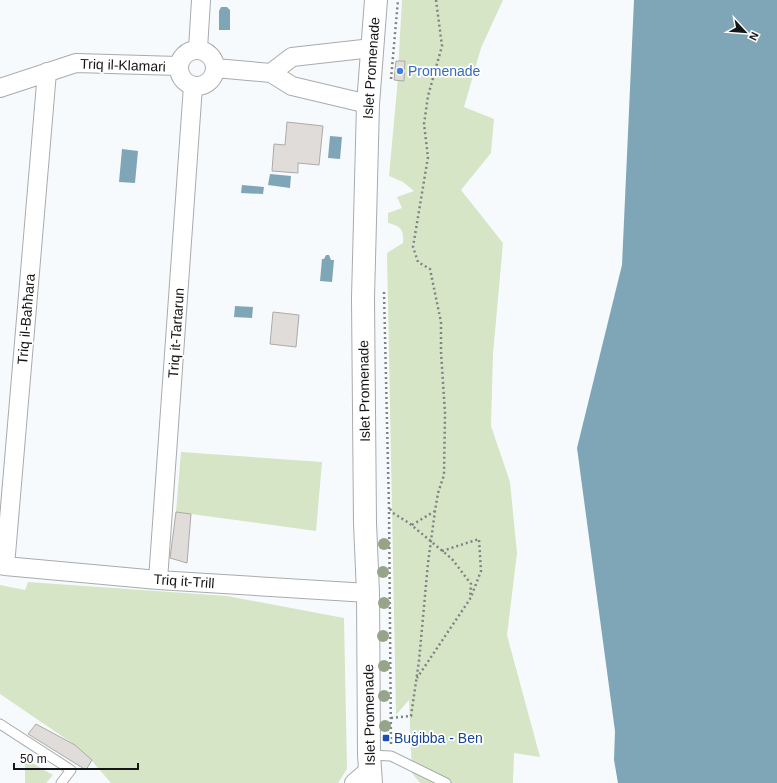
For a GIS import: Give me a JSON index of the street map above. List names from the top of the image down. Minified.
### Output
{"streets":{"street":["Triq il-Klamari","Islet Promenade","Triq il-Baħħara","Triq it-Tartarun","Triq it-Trill"]},"crossings":[["Triq il-Klamari","Triq il-Baħħara"],["Triq il-Klamari","Triq it-Tartarun"],["Islet Promenade","Triq it-Trill"],["Triq il-Baħħara","Triq it-Trill"],["Triq it-Tartarun","Triq it-Trill"]],"places":{"other":["Promenade"],"transit":["Buġibba - Ben"]},"scale_bar":"50 m","north":"bottom right"}
